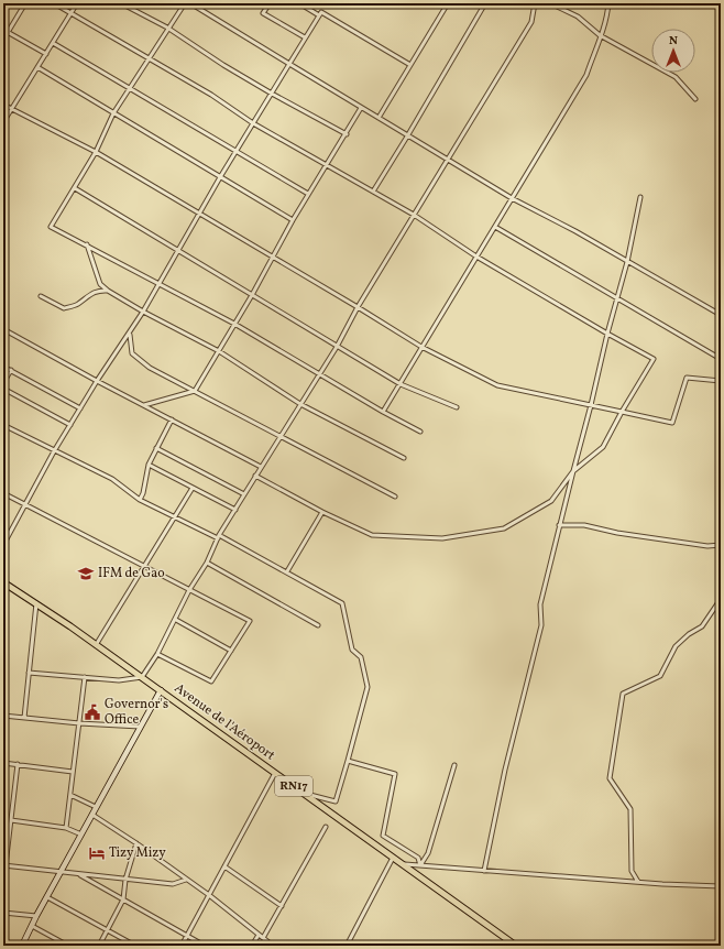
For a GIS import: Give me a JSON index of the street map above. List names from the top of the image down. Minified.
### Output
{"streets":{"main road":["Avenue de l'Aéroport","RN17"]},"places":{"school or university":["IFM de Gao"],"public building":["Governor's Office"],"hotel":["Tizy Mizy"]},"north":"top"}
